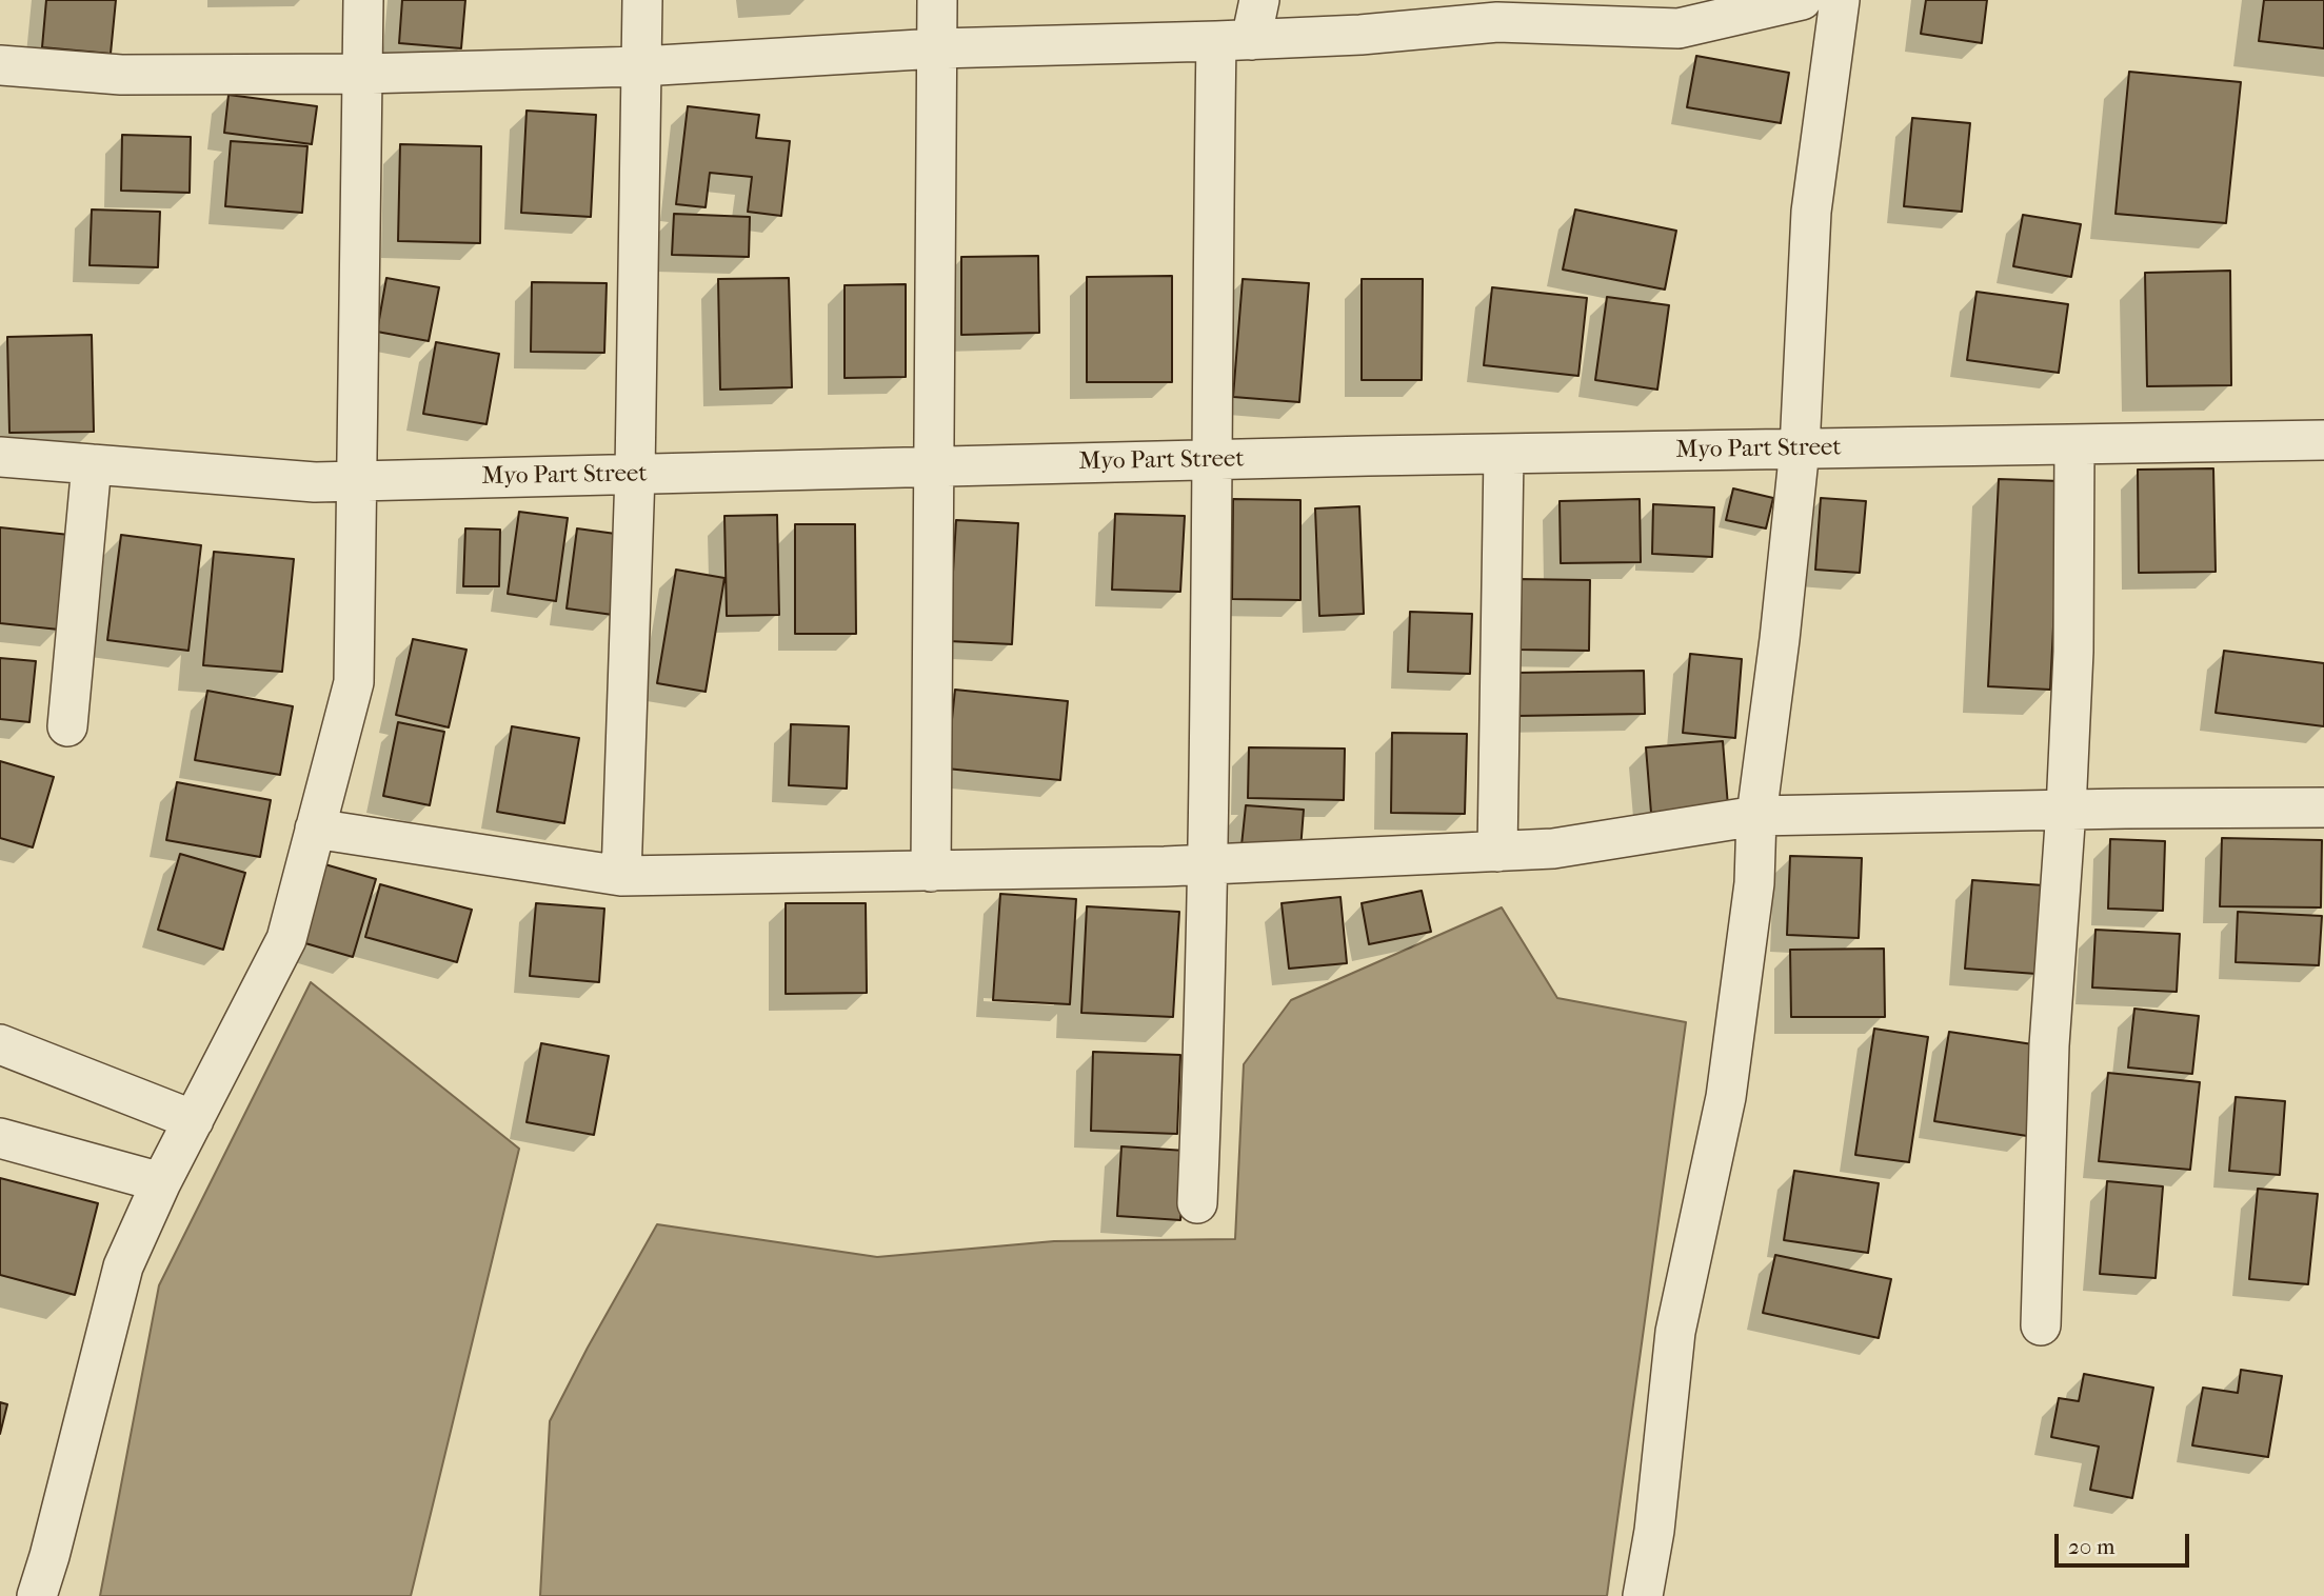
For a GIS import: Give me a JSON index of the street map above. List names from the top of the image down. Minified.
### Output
{"streets":{"street":["Myo Part Street"]},"scale_bar":"20 m"}
